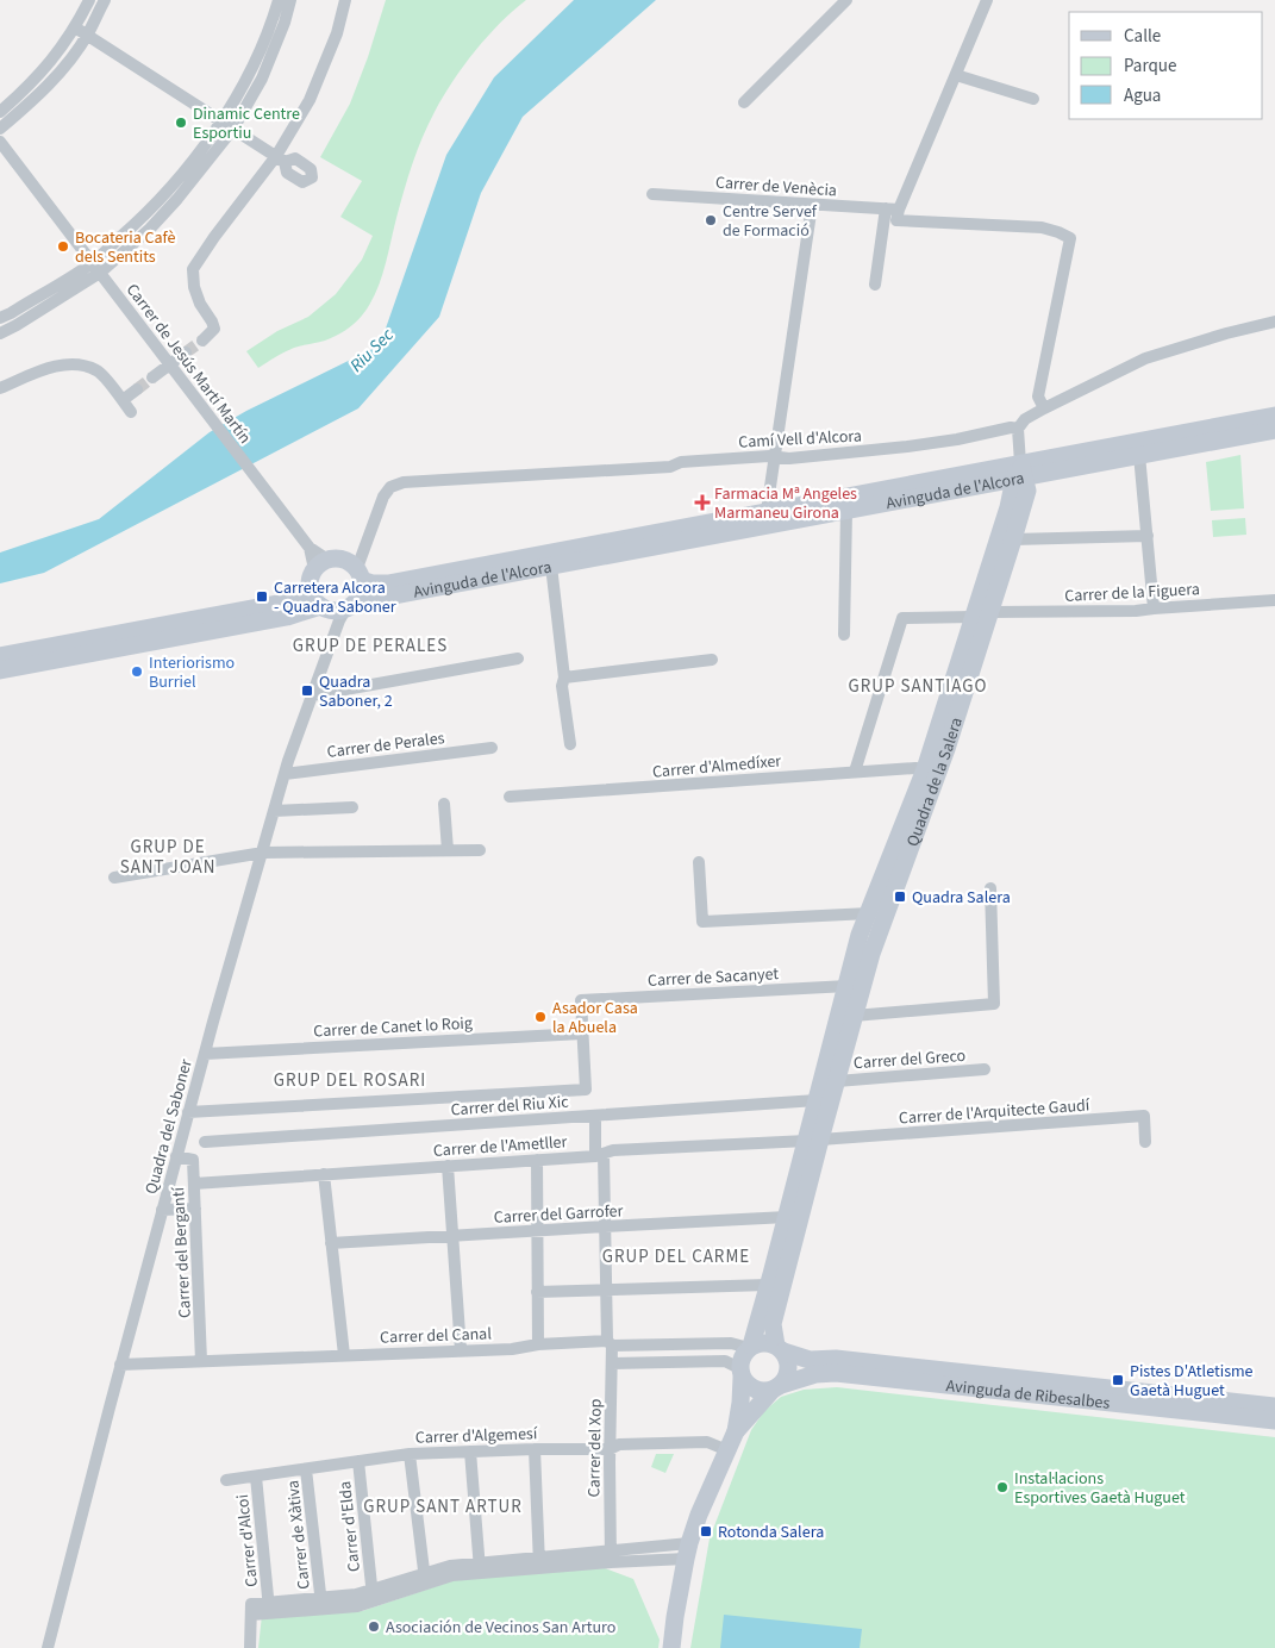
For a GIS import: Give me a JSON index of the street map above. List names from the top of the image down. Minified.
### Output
{"streets":{"street":["Carrer de Venècia","Carrer de Jesús Martí Martín","Camí Vell d'Alcora","Avinguda de l'Alcora","Carrer de la Figuera","Carrer de Perales","Carrer d'Almedíxer","Quadra de la Salera","Carrer de Sacanyet","Carrer de Canet lo Roig","Carrer del Greco","Carrer del Riu Xic","Carrer de l'Arquitecte Gaudí","Quadra del Saboner","Carrer de l'Ametller","Carrer del Garrofer","Carrer del Bergantí","Carrer del Canal","Avinguda de Ribesalbes","Carrer d'Algemesí","Carrer del Xop","Carrer d'Elda","Carrer de Xàtiva","Carrer d'Alcoi"]},"crossings":[["Carrer de Jesús Martí Martín","Camí Vell d'Alcora"],["Carrer de Jesús Martí Martín","Avinguda de l'Alcora"],["Carrer de Jesús Martí Martín","Quadra del Saboner"],["Camí Vell d'Alcora","Avinguda de l'Alcora"],["Camí Vell d'Alcora","Quadra del Saboner"],["Avinguda de l'Alcora","Quadra de la Salera"],["Avinguda de l'Alcora","Quadra del Saboner"],["Carrer de la Figuera","Carrer d'Almedíxer"],["Carrer de la Figuera","Quadra de la Salera"],["Carrer de Perales","Quadra del Saboner"],["Carrer d'Almedíxer","Quadra de la Salera"],["Quadra de la Salera","Carrer de Sacanyet"],["Quadra de la Salera","Carrer del Greco"],["Quadra de la Salera","Carrer del Riu Xic"],["Quadra de la Salera","Carrer de l'Arquitecte Gaudí"],["Quadra de la Salera","Carrer de l'Ametller"],["Quadra de la Salera","Carrer del Garrofer"],["Quadra de la Salera","Carrer del Canal"],["Quadra de la Salera","Avinguda de Ribesalbes"],["Carrer de Sacanyet","Carrer de Canet lo Roig"],["Carrer de Canet lo Roig","Quadra del Saboner"],["Carrer de l'Arquitecte Gaudí","Carrer de l'Ametller"],["Quadra del Saboner","Carrer del Bergantí"],["Quadra del Saboner","Carrer del Canal"],["Carrer de l'Ametller","Carrer del Bergantí"],["Carrer de l'Ametller","Carrer del Xop"],["Carrer del Garrofer","Carrer del Xop"],["Carrer del Bergantí","Carrer del Canal"],["Carrer del Canal","Avinguda de Ribesalbes"],["Carrer del Canal","Carrer del Xop"],["Carrer d'Algemesí","Carrer del Xop"],["Carrer d'Algemesí","Carrer d'Elda"],["Carrer d'Algemesí","Carrer de Xàtiva"],["Carrer d'Algemesí","Carrer d'Alcoi"]],"districts":["GRUP DE PERALES","GRUP SANTIAGO","GRUP DE SANT JOAN","GRUP DEL ROSARI","GRUP DEL CARME","GRUP SANT ARTUR"],"water":["Riu Sec"],"places":{"other":["Dinamic Centre Esportiu","Centre Servef de Formació","Bocateria Cafè dels Sentits","Interiorismo Burriel","Asador Casa la Abuela","Instal·lacions Esportives Gaetà Huguet","Asociación de Vecinos San Arturo"],"health":["Farmacia Mª Angeles Marmaneu Girona"],"transit":["Carretera Alcora - Quadra Saboner","Quadra Saboner, 2","Quadra Salera","Pistes D'Atletisme Gaetà Huguet","Rotonda Salera"]},"legend":["Calle","Parque","Agua"]}
